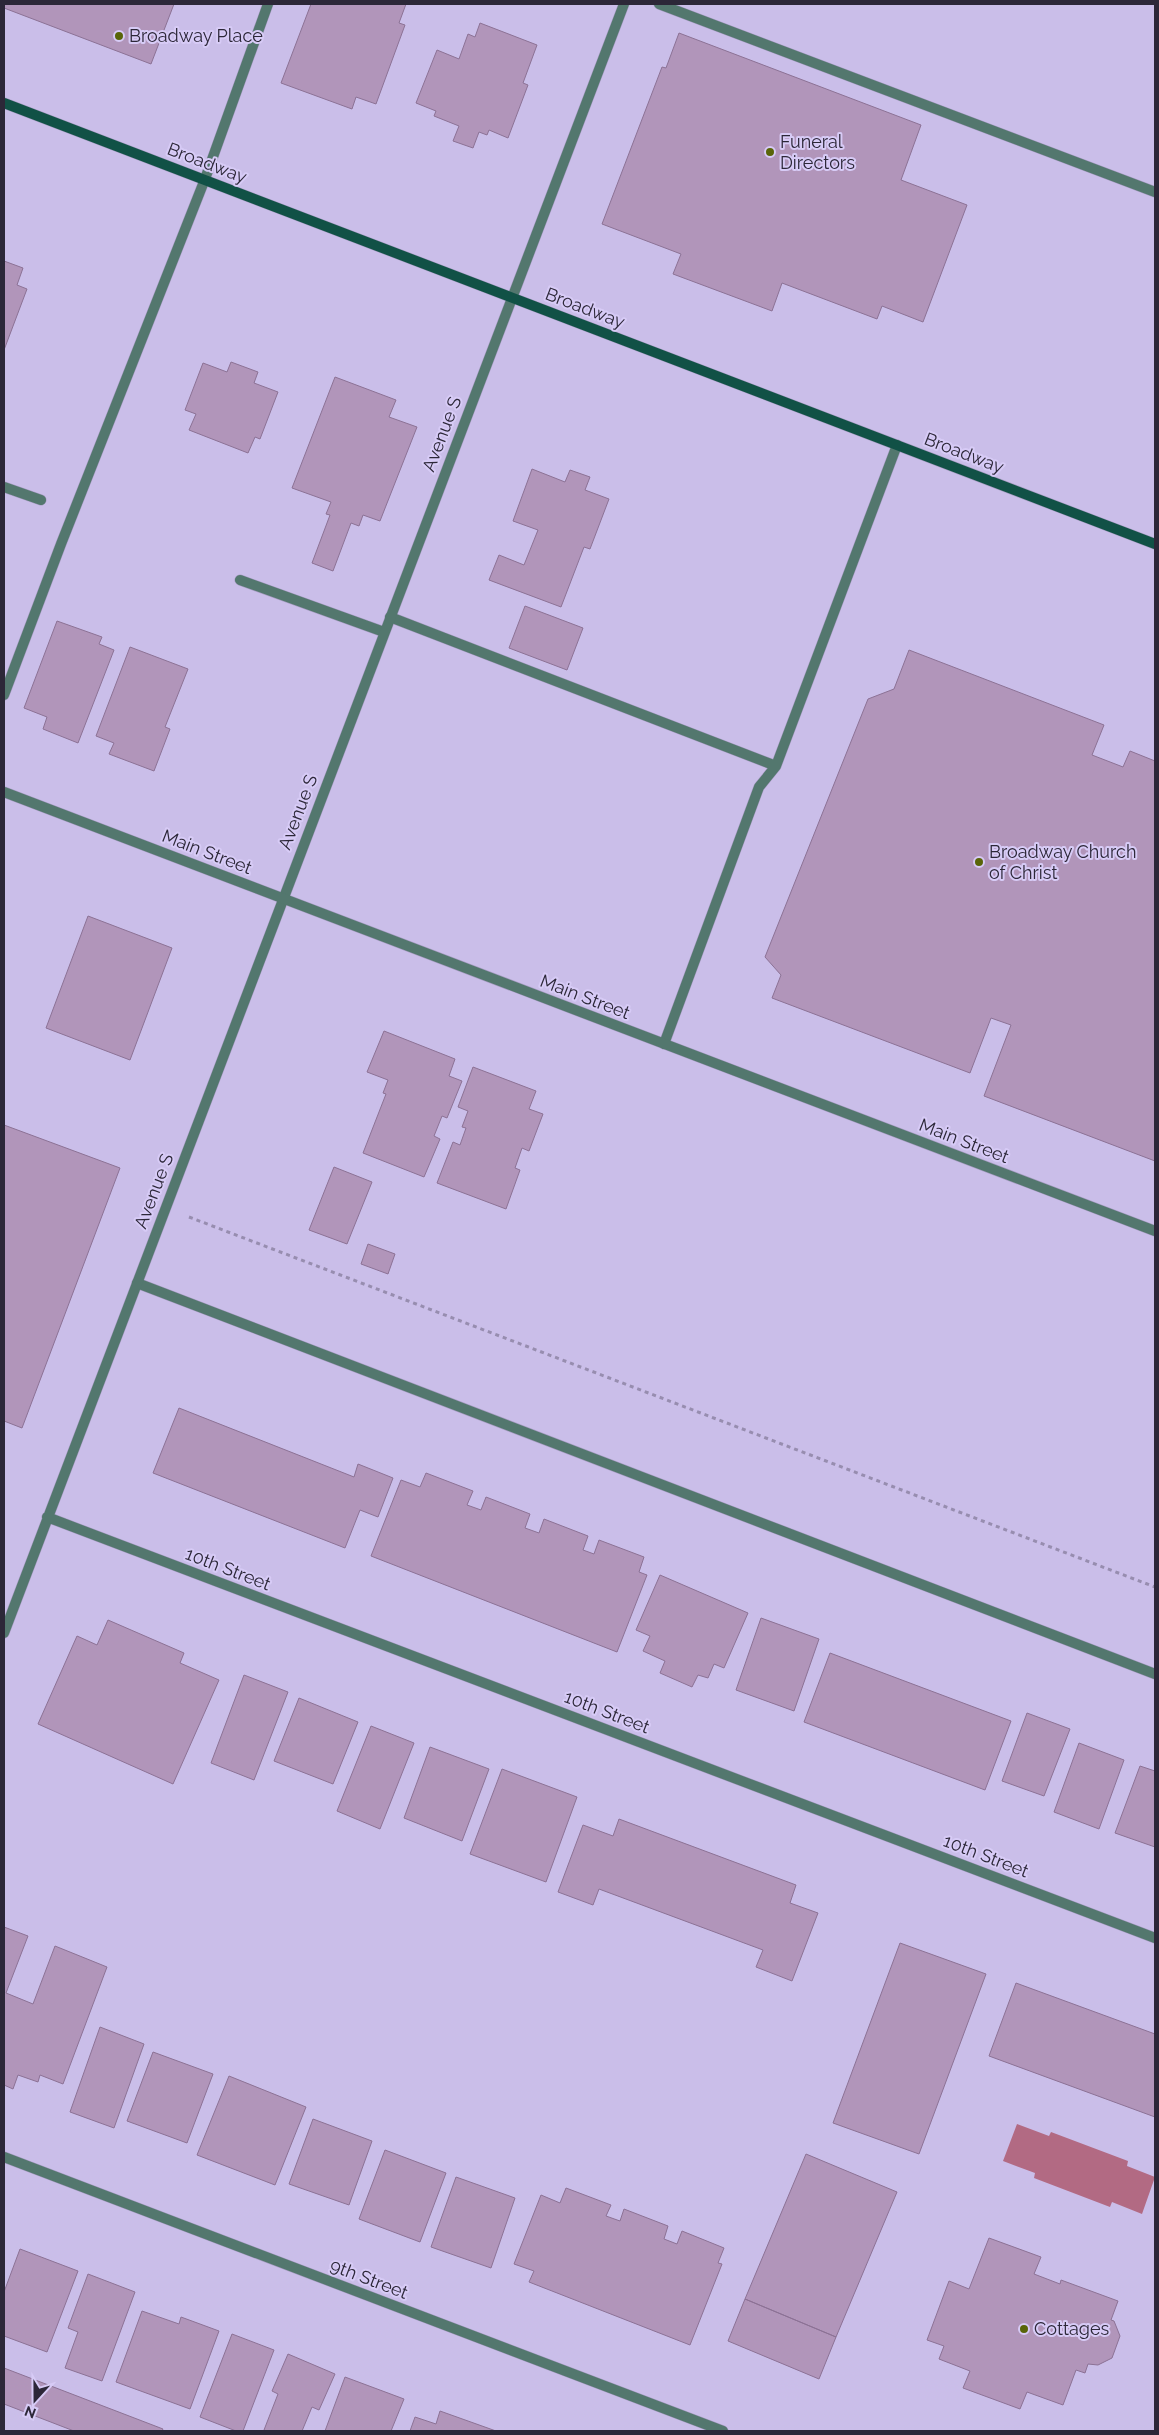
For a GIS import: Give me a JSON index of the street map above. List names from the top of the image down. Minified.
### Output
{"streets":{"main road":["Broadway"],"street":["Avenue S","Main Street","10th Street","9th Street"]},"crossings":[["Broadway","Avenue S"],["Avenue S","Main Street"],["Avenue S","10th Street"]],"places":["Broadway Place","Funeral Directors","Broadway Church of Christ","Cottages"],"north":"bottom"}
